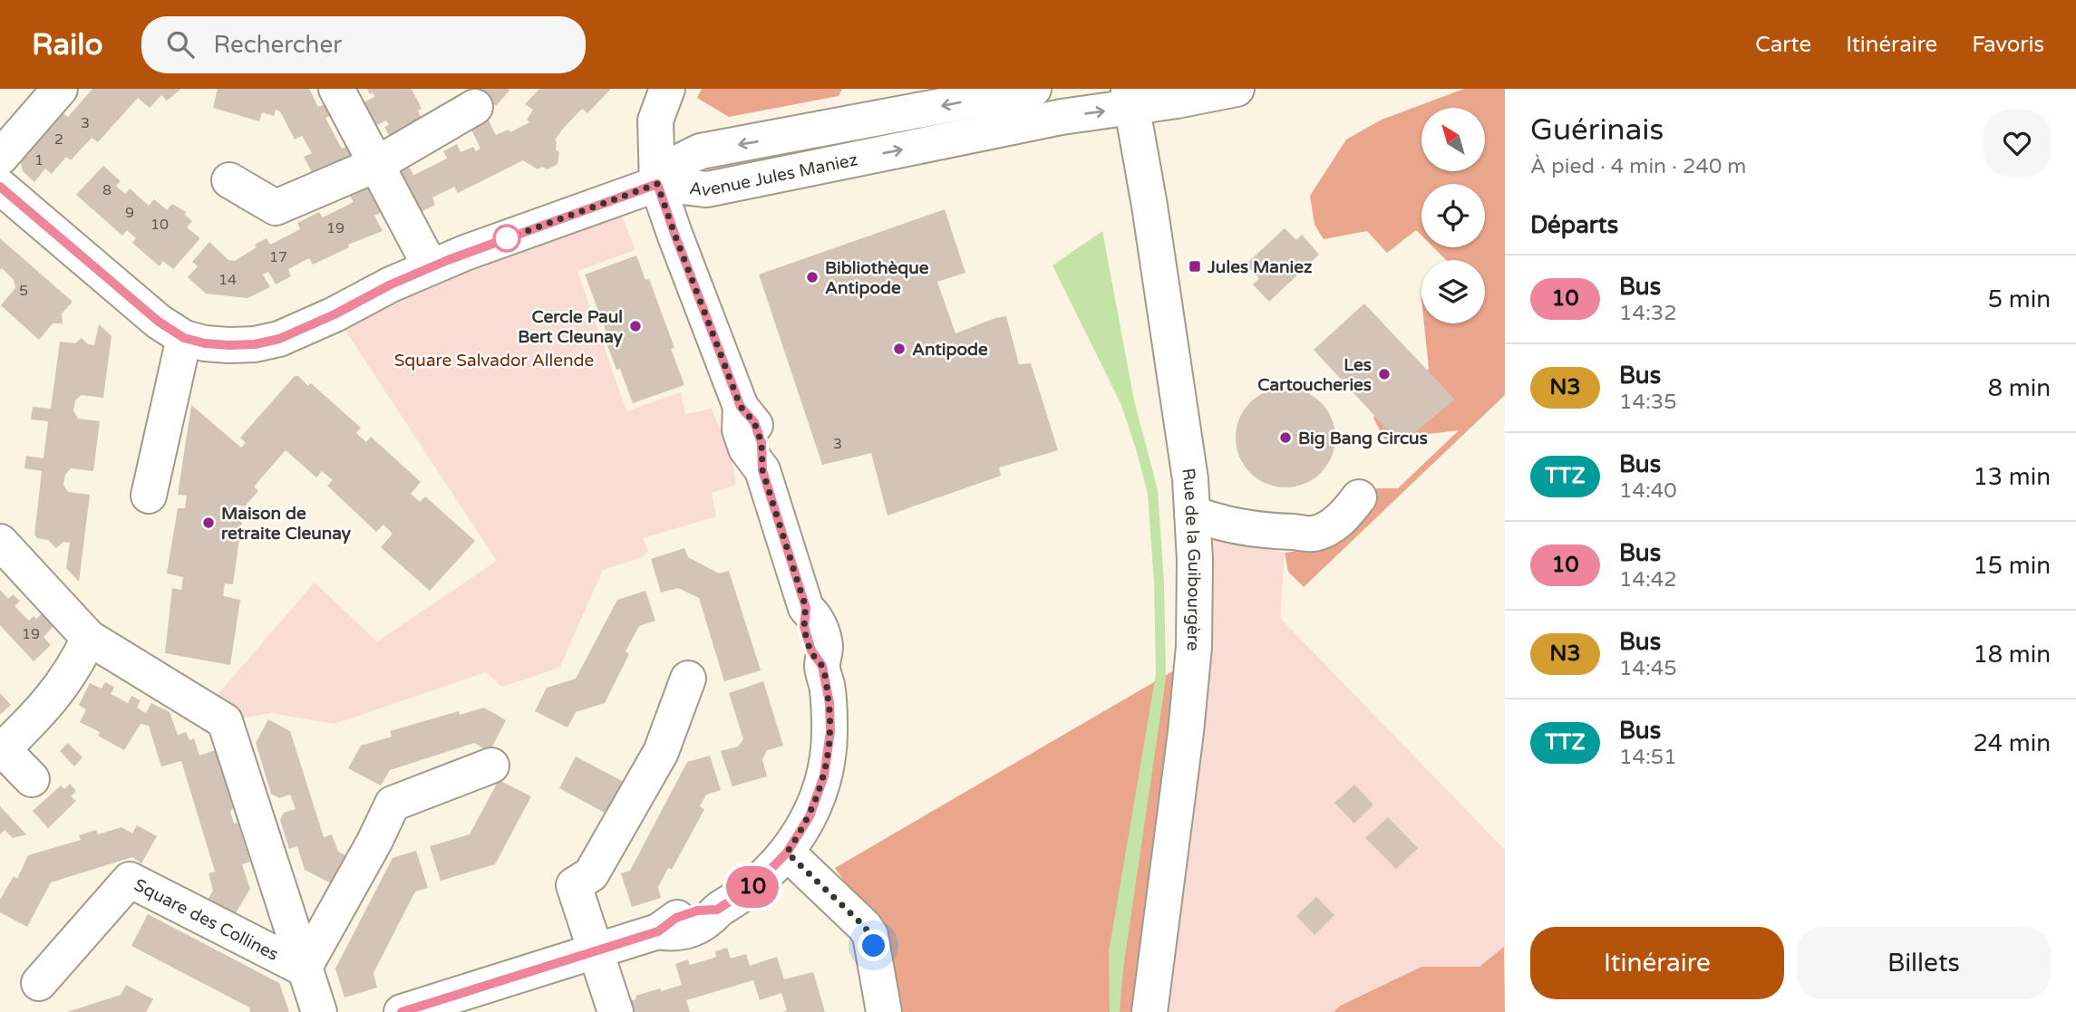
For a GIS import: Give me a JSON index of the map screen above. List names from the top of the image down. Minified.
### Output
{"streets":{"street":["Avenue Jules Maniez","Rue de la Guibourgère","Square des Collines"]},"crossings":[["Avenue Jules Maniez","Rue de la Guibourgère"]],"parks":["Square Salvador Allende"],"places":{"transit":["Jules Maniez"],"other":["Bibliothèque Antipode","Cercle Paul Bert Cleunay","Antipode","Les Cartoucheries","Big Bang Circus","Maison de retraite Cleunay"]},"lines":["bus line 10"],"house_numbers":["3","2","1","8","9","10","19","17","14","5","3","19"],"north":"top left","page":{"header":"Railo","search":"Rechercher","nav":["Carte","Itinéraire","Favoris"],"on_map":"10","heading":[["Guérinais","À pied · 4 min · 240 m"],"Départs"],"list":[{"mark":"10","name":"Bus","note":"14:32","value":"5 min"},{"mark":"N3","name":"Bus","note":"14:35","value":"8 min"},{"mark":"TTZ","name":"Bus","note":"14:40","value":"13 min"},{"mark":"10","name":"Bus","note":"14:42","value":"15 min"},{"mark":"N3","name":"Bus","note":"14:45","value":"18 min"},{"mark":"TTZ","name":"Bus","note":"14:51","value":"24 min"}],"buttons":["Itinéraire","Billets"]}}
